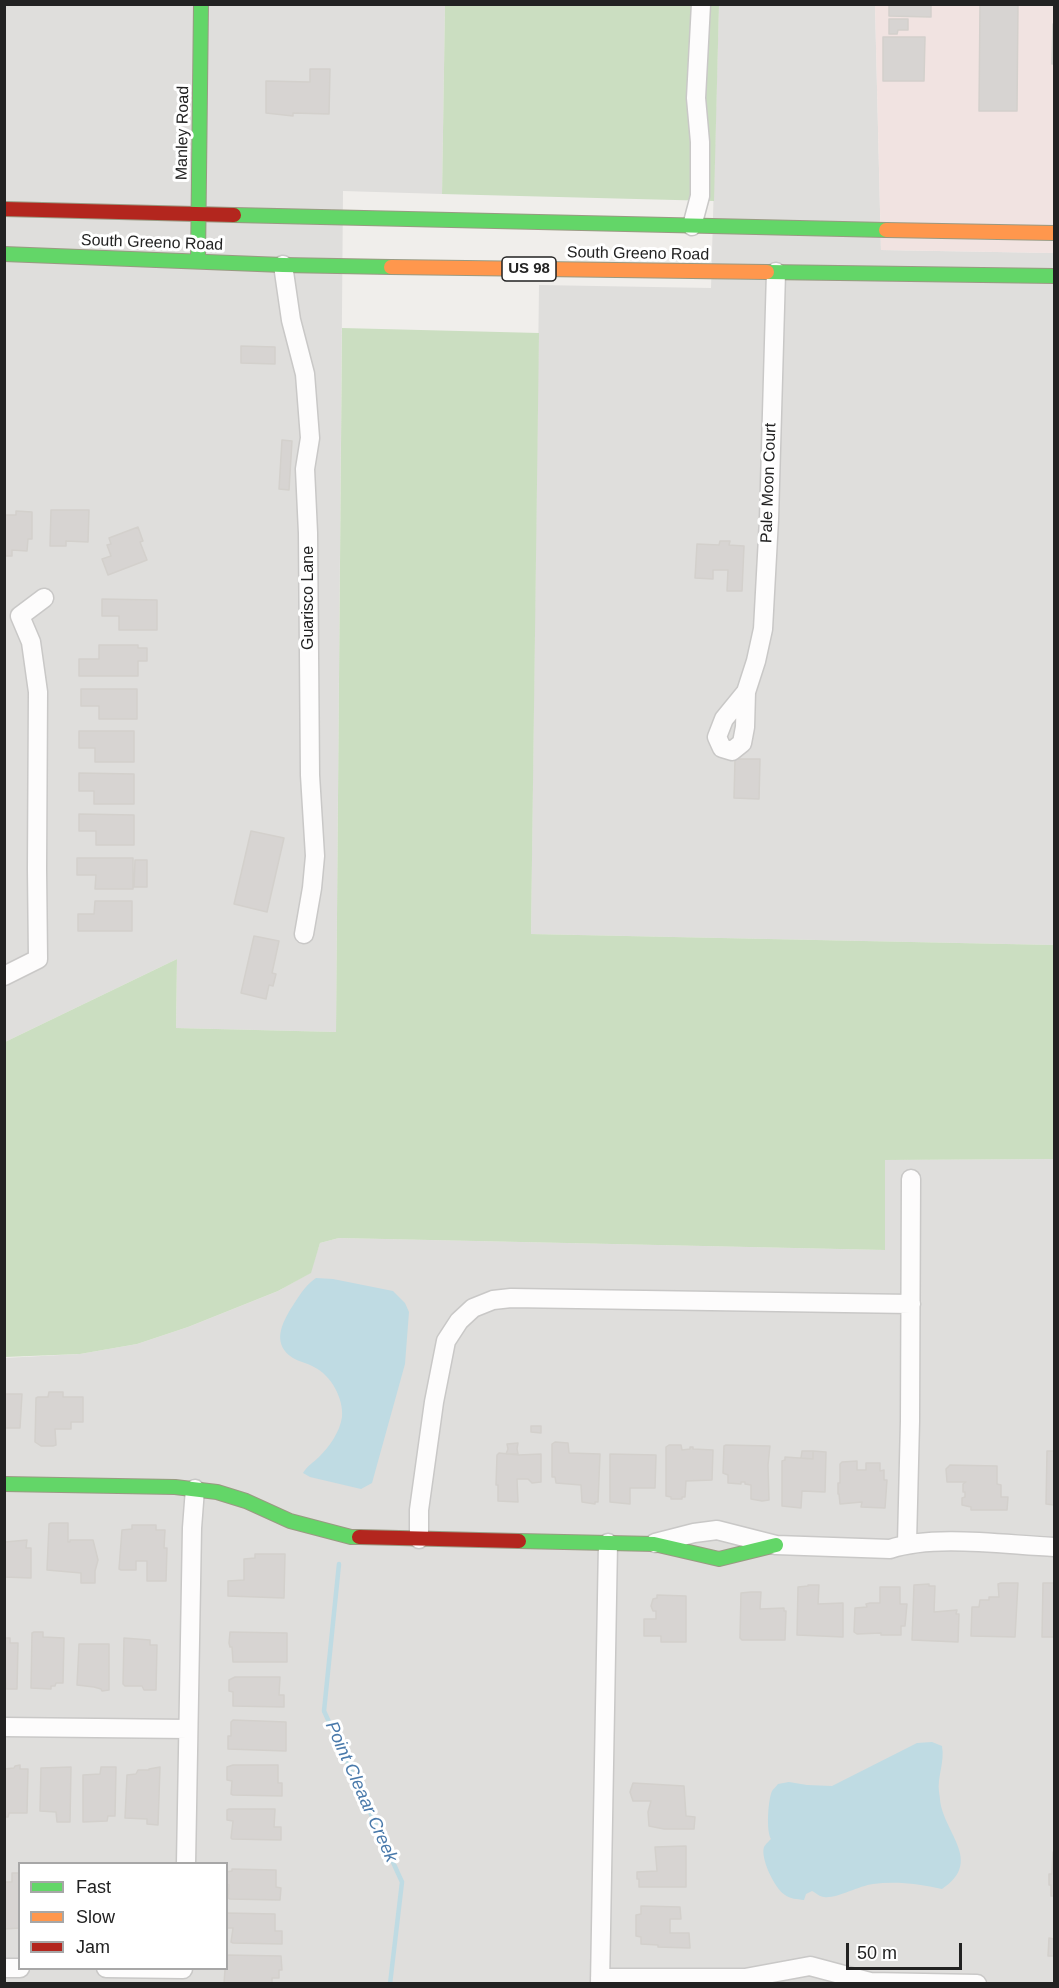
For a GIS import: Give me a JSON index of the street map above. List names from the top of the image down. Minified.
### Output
{"streets":{"main road":["Manley Road","South Greeno Road","US 98"],"street":["Pale Moon Court","Guarisco Lane"]},"crossings":[["Manley Road","South Greeno Road"],["South Greeno Road","Pale Moon Court"],["South Greeno Road","Guarisco Lane"]],"water":["Point Cleaar Creek"],"legend":["Fast","Slow","Jam"],"scale_bar":"50 m"}
